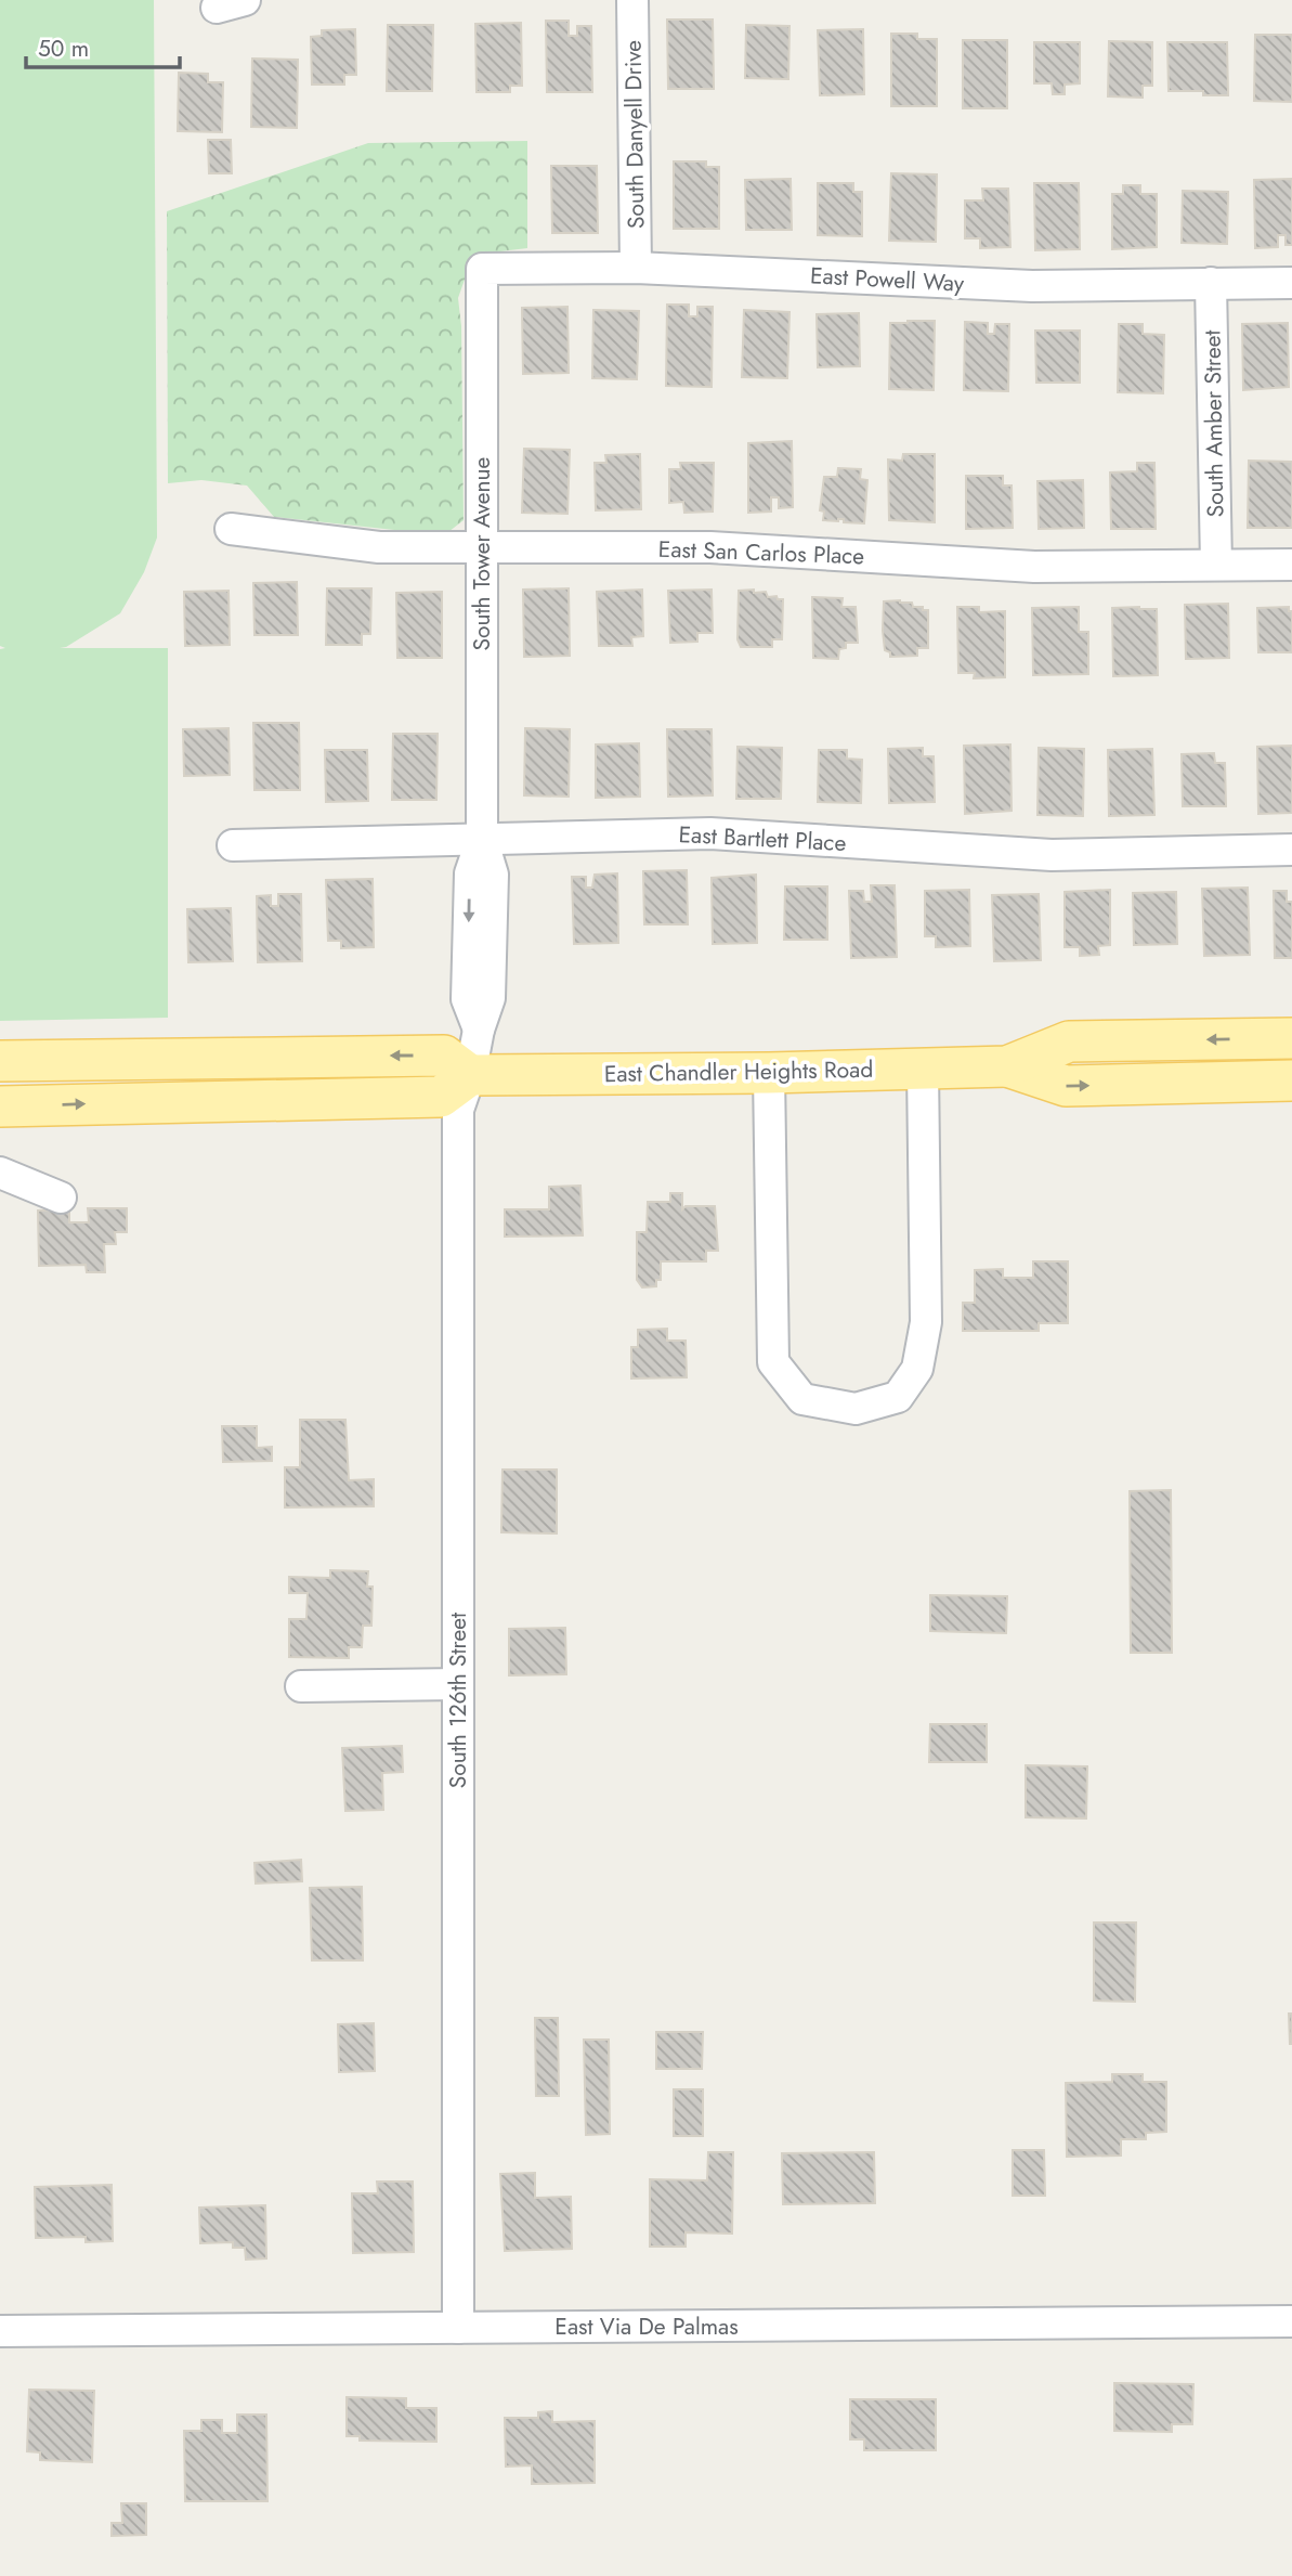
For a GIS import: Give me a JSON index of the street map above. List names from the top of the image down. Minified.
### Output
{"streets":{"main road":["East Chandler Heights Road"],"street":["South Danyell Drive","East Powell Way","South Amber Street","East San Carlos Place","South Tower Avenue","East Bartlett Place","South 126th Street","East Via De Palmas"]},"crossings":[["South Danyell Drive","East Powell Way"],["East Powell Way","South Amber Street"],["East Powell Way","South Tower Avenue"],["South Amber Street","East San Carlos Place"],["East San Carlos Place","South Tower Avenue"],["South Tower Avenue","East Bartlett Place"],["South Tower Avenue","East Chandler Heights Road"],["South Tower Avenue","South 126th Street"],["East Chandler Heights Road","South 126th Street"],["South 126th Street","East Via De Palmas"]],"scale_bar":"50 m"}
